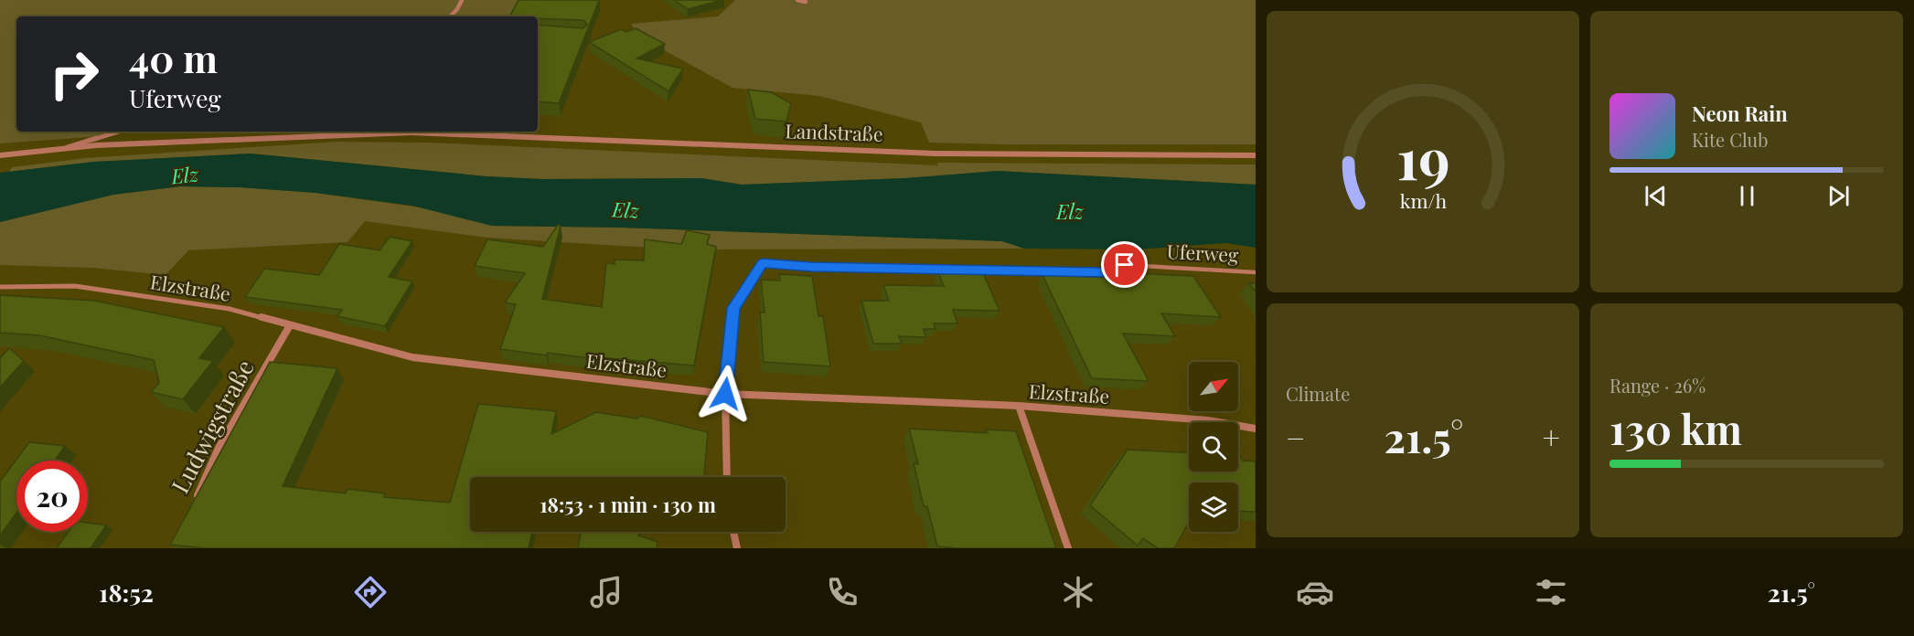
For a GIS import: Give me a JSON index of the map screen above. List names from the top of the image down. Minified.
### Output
{"streets":{"street":["Landstraße","Elzstraße","Ludwigstraße"],"lane":["Uferweg"]},"crossings":[["Uferweg","Elzstraße"],["Elzstraße","Ludwigstraße"]],"water":["Elz"],"north":"top right","page":{"turn":["40 m","Uferweg"],"song":["Neon Rain","Kite Club"],"tile":["Climate",["Range · 26%","130 km"]],"heat":["−","21.5°","+"],"limit":"20","trip":"18:53 · 1 min · 130 m","tabs":["18:52","21.5°"],"gauge":["19","km/h"]}}
